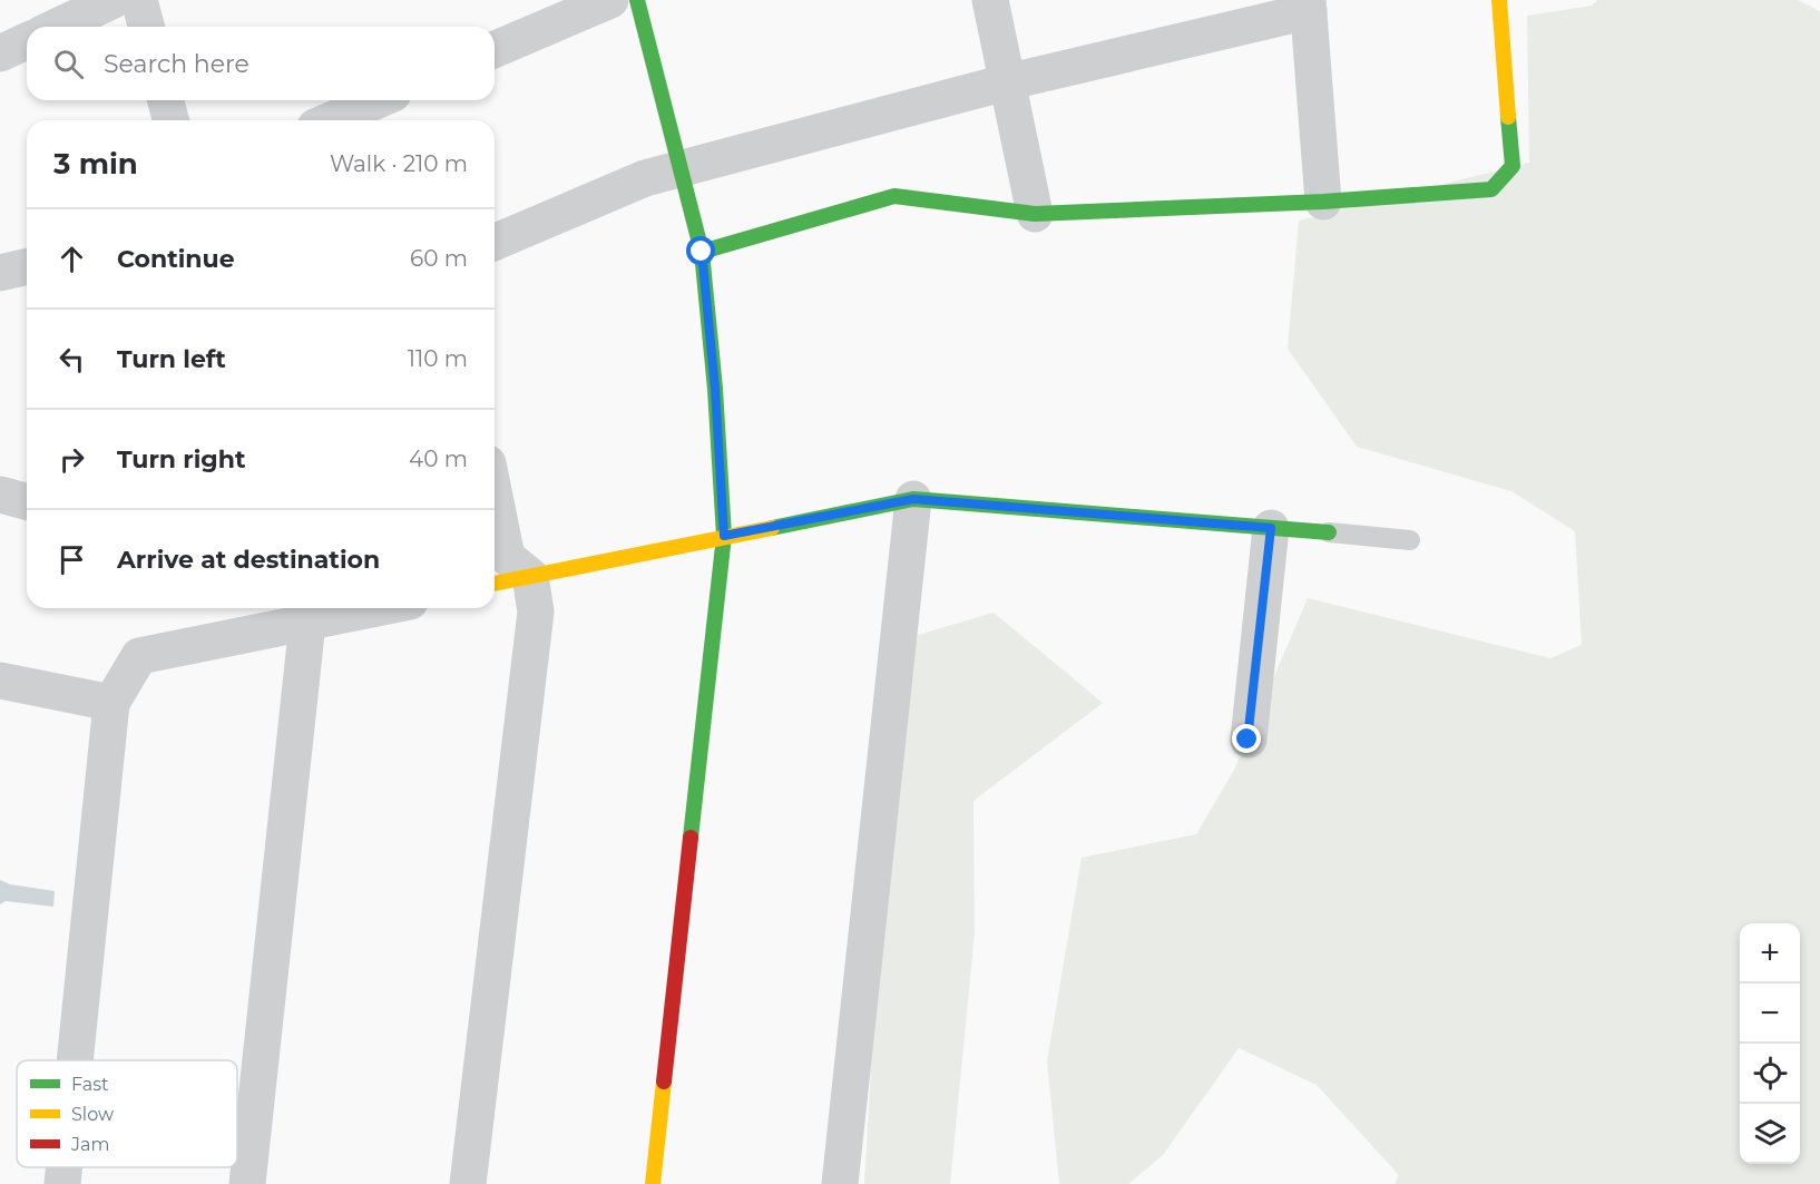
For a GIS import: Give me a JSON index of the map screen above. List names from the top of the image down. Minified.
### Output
{"legend":["Fast","Slow","Jam"],"page":{"search":"Search here","heading":["3 min","Walk · 210 m"],"list":[["Continue","60 m"],["Turn left","110 m"],["Turn right","40 m"],"Arrive at destination"],"map_buttons":["+","−"]}}
